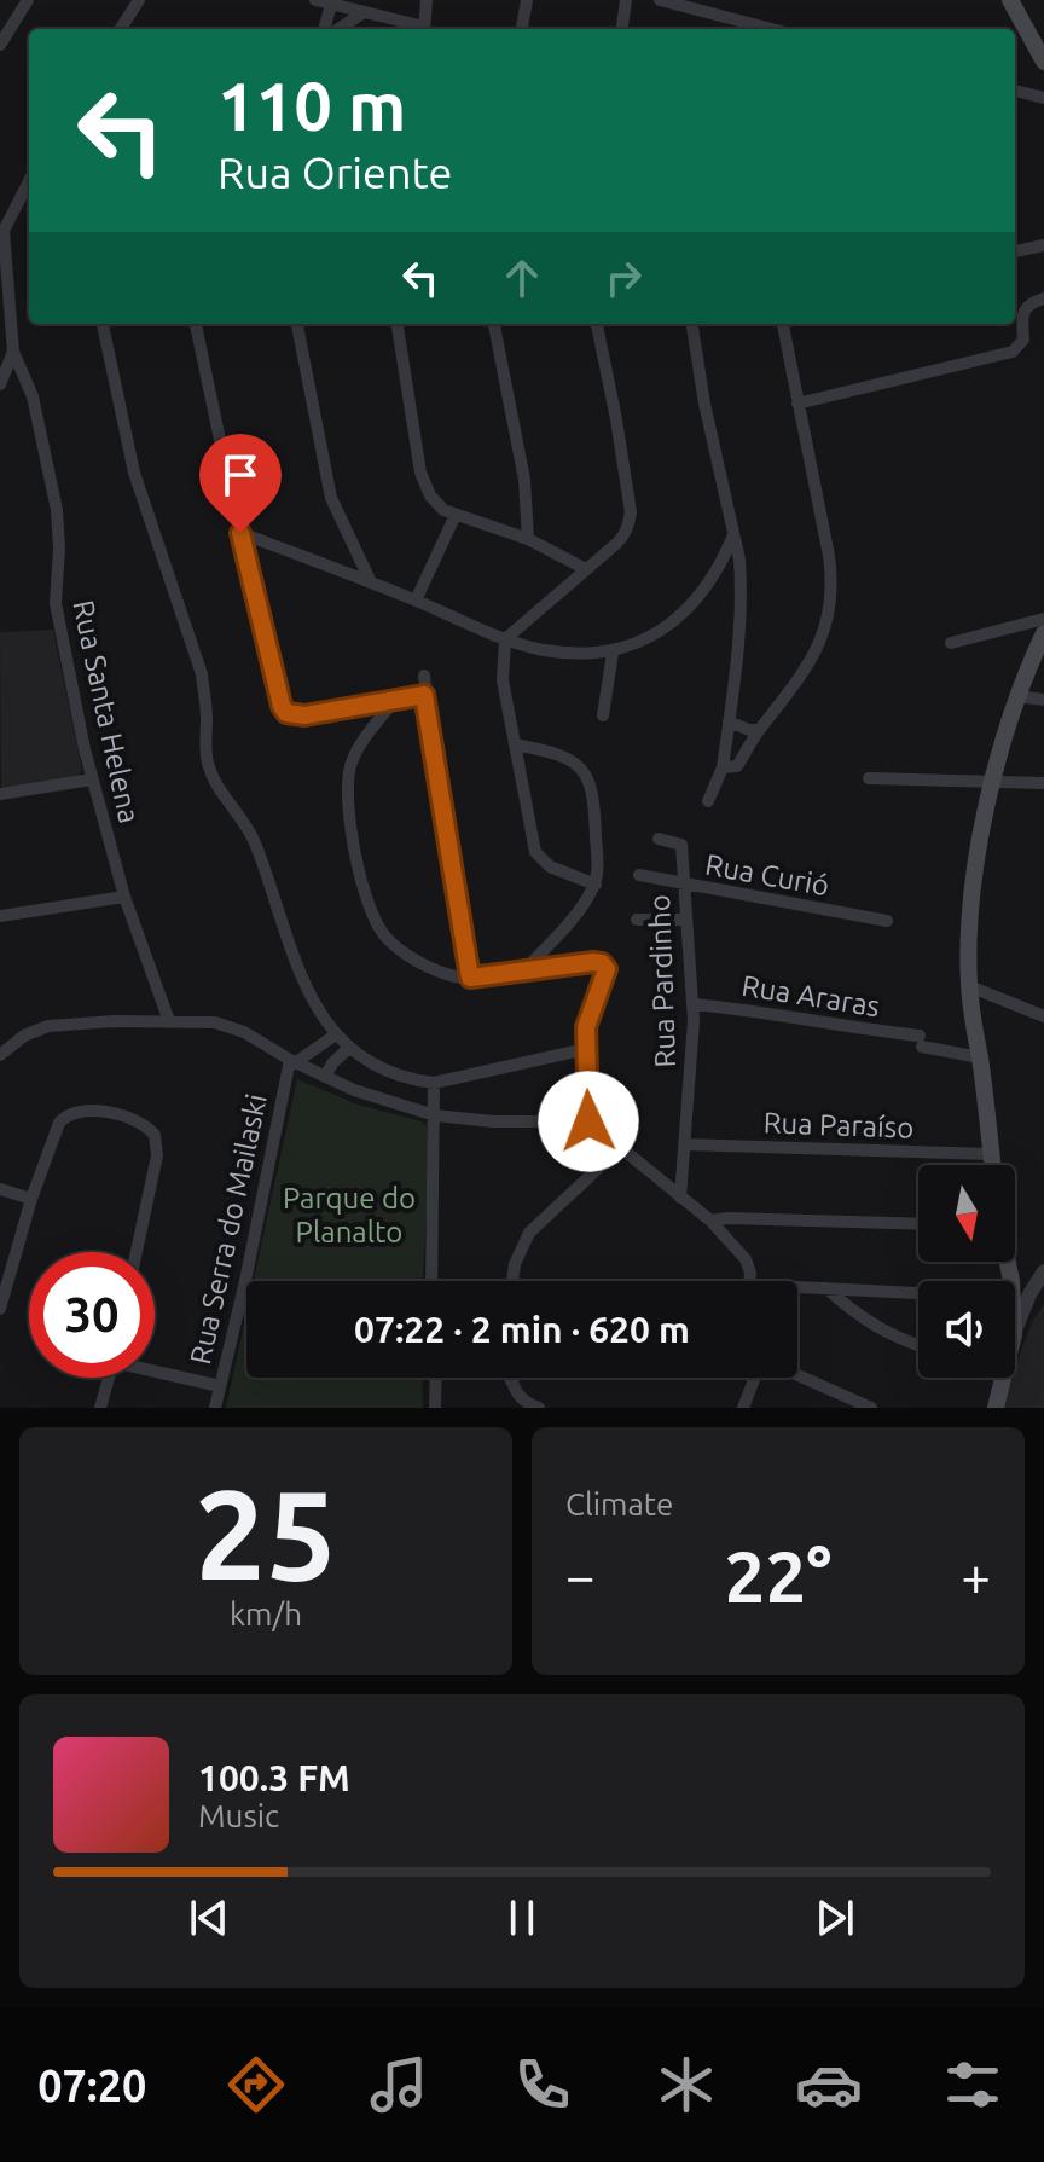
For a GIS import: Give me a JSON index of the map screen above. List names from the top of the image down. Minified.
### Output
{"streets":{"street":["Rua Santa Helena","Rua Curió","Rua Pardinho","Rua Araras","Rua Paraíso","Rua Serra do Mailaski"]},"crossings":[["Rua Curió","Rua Pardinho"],["Rua Pardinho","Rua Araras"],["Rua Pardinho","Rua Paraíso"]],"parks":["Parque do Planalto"],"north":"bottom","page":{"turn":["110 m","Rua Oriente"],"limit":"30","trip":"07:22 · 2 min · 620 m","tile":[["25","km/h"],"Climate"],"heat":["−","22°","+"],"song":["100.3 FM","Music"],"tabs":"07:20"}}
